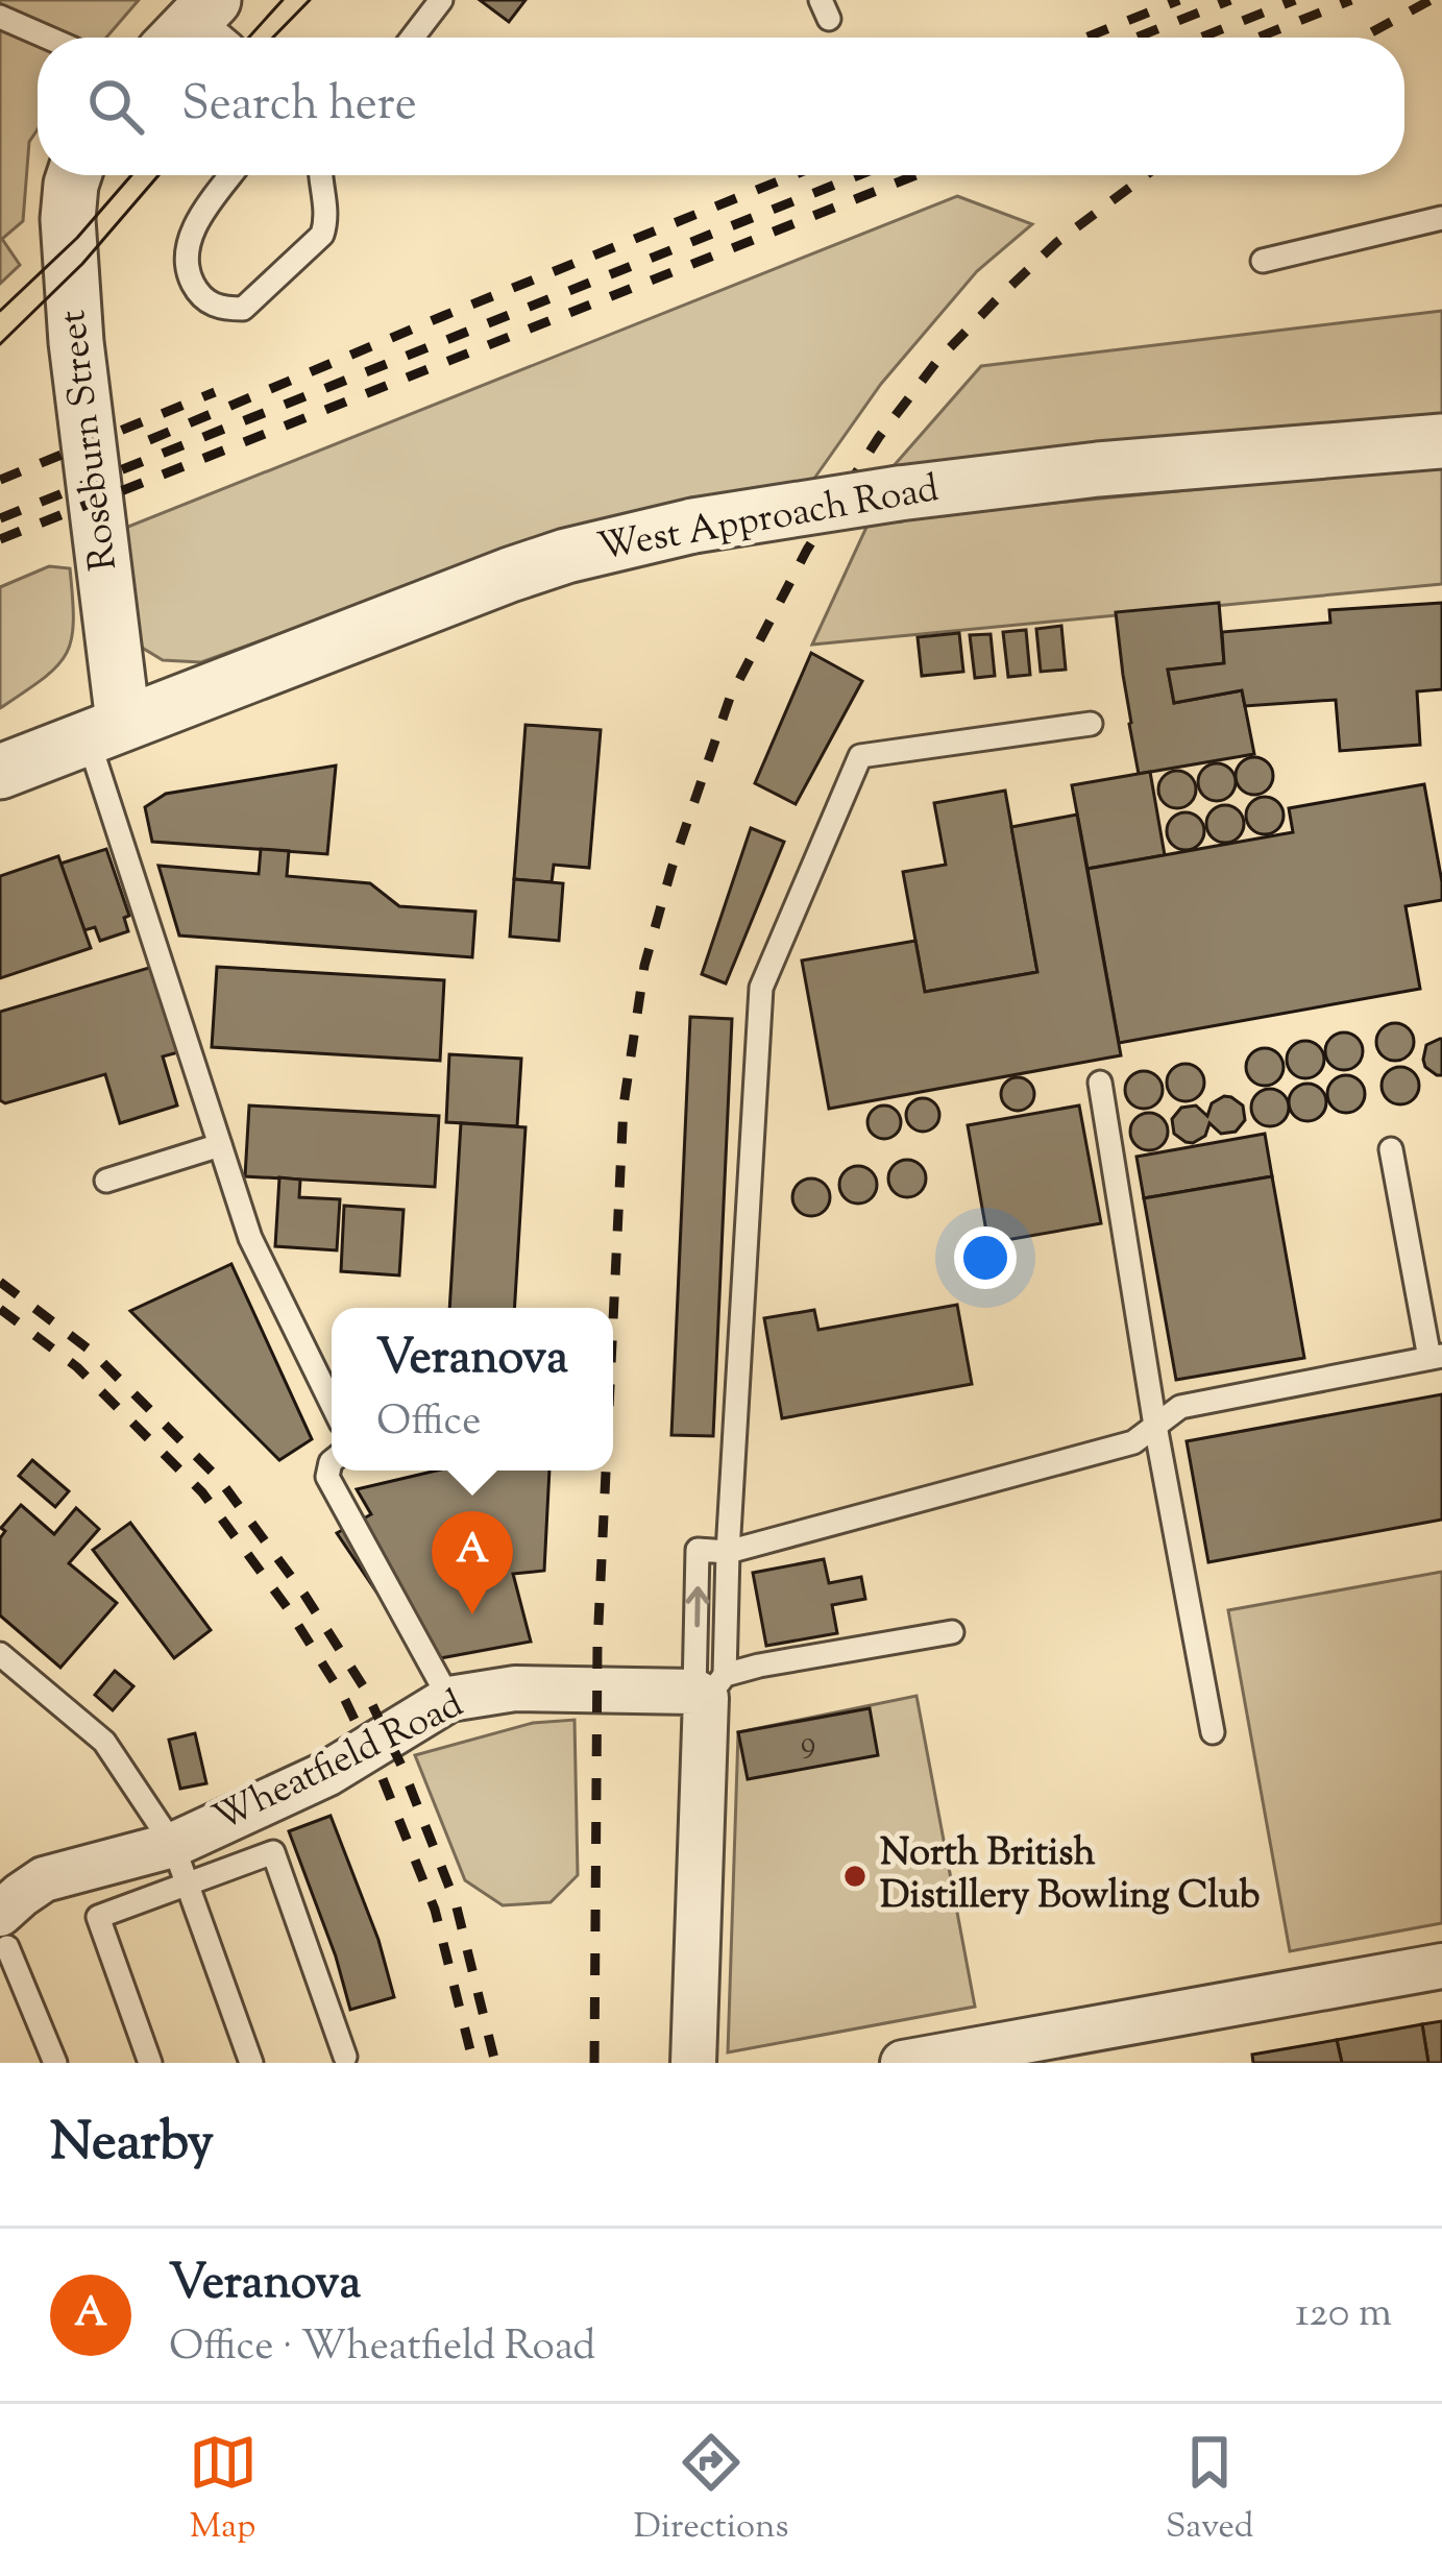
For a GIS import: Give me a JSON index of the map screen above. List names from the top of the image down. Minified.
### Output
{"streets":{"street":["Roseburn Street","West Approach Road","Wheatfield Road"]},"crossings":[["Roseburn Street","West Approach Road"]],"places":["North British Distillery Bowling Club"],"house_numbers":["9"],"page":{"search":"Search here","popup":["Veranova","Office"],"pins":"A","heading":"Nearby","list":[{"mark":"A","name":"Veranova","note":"Office · Wheatfield Road","value":"120 m"}],"nav":["Map","Directions","Saved"]}}
